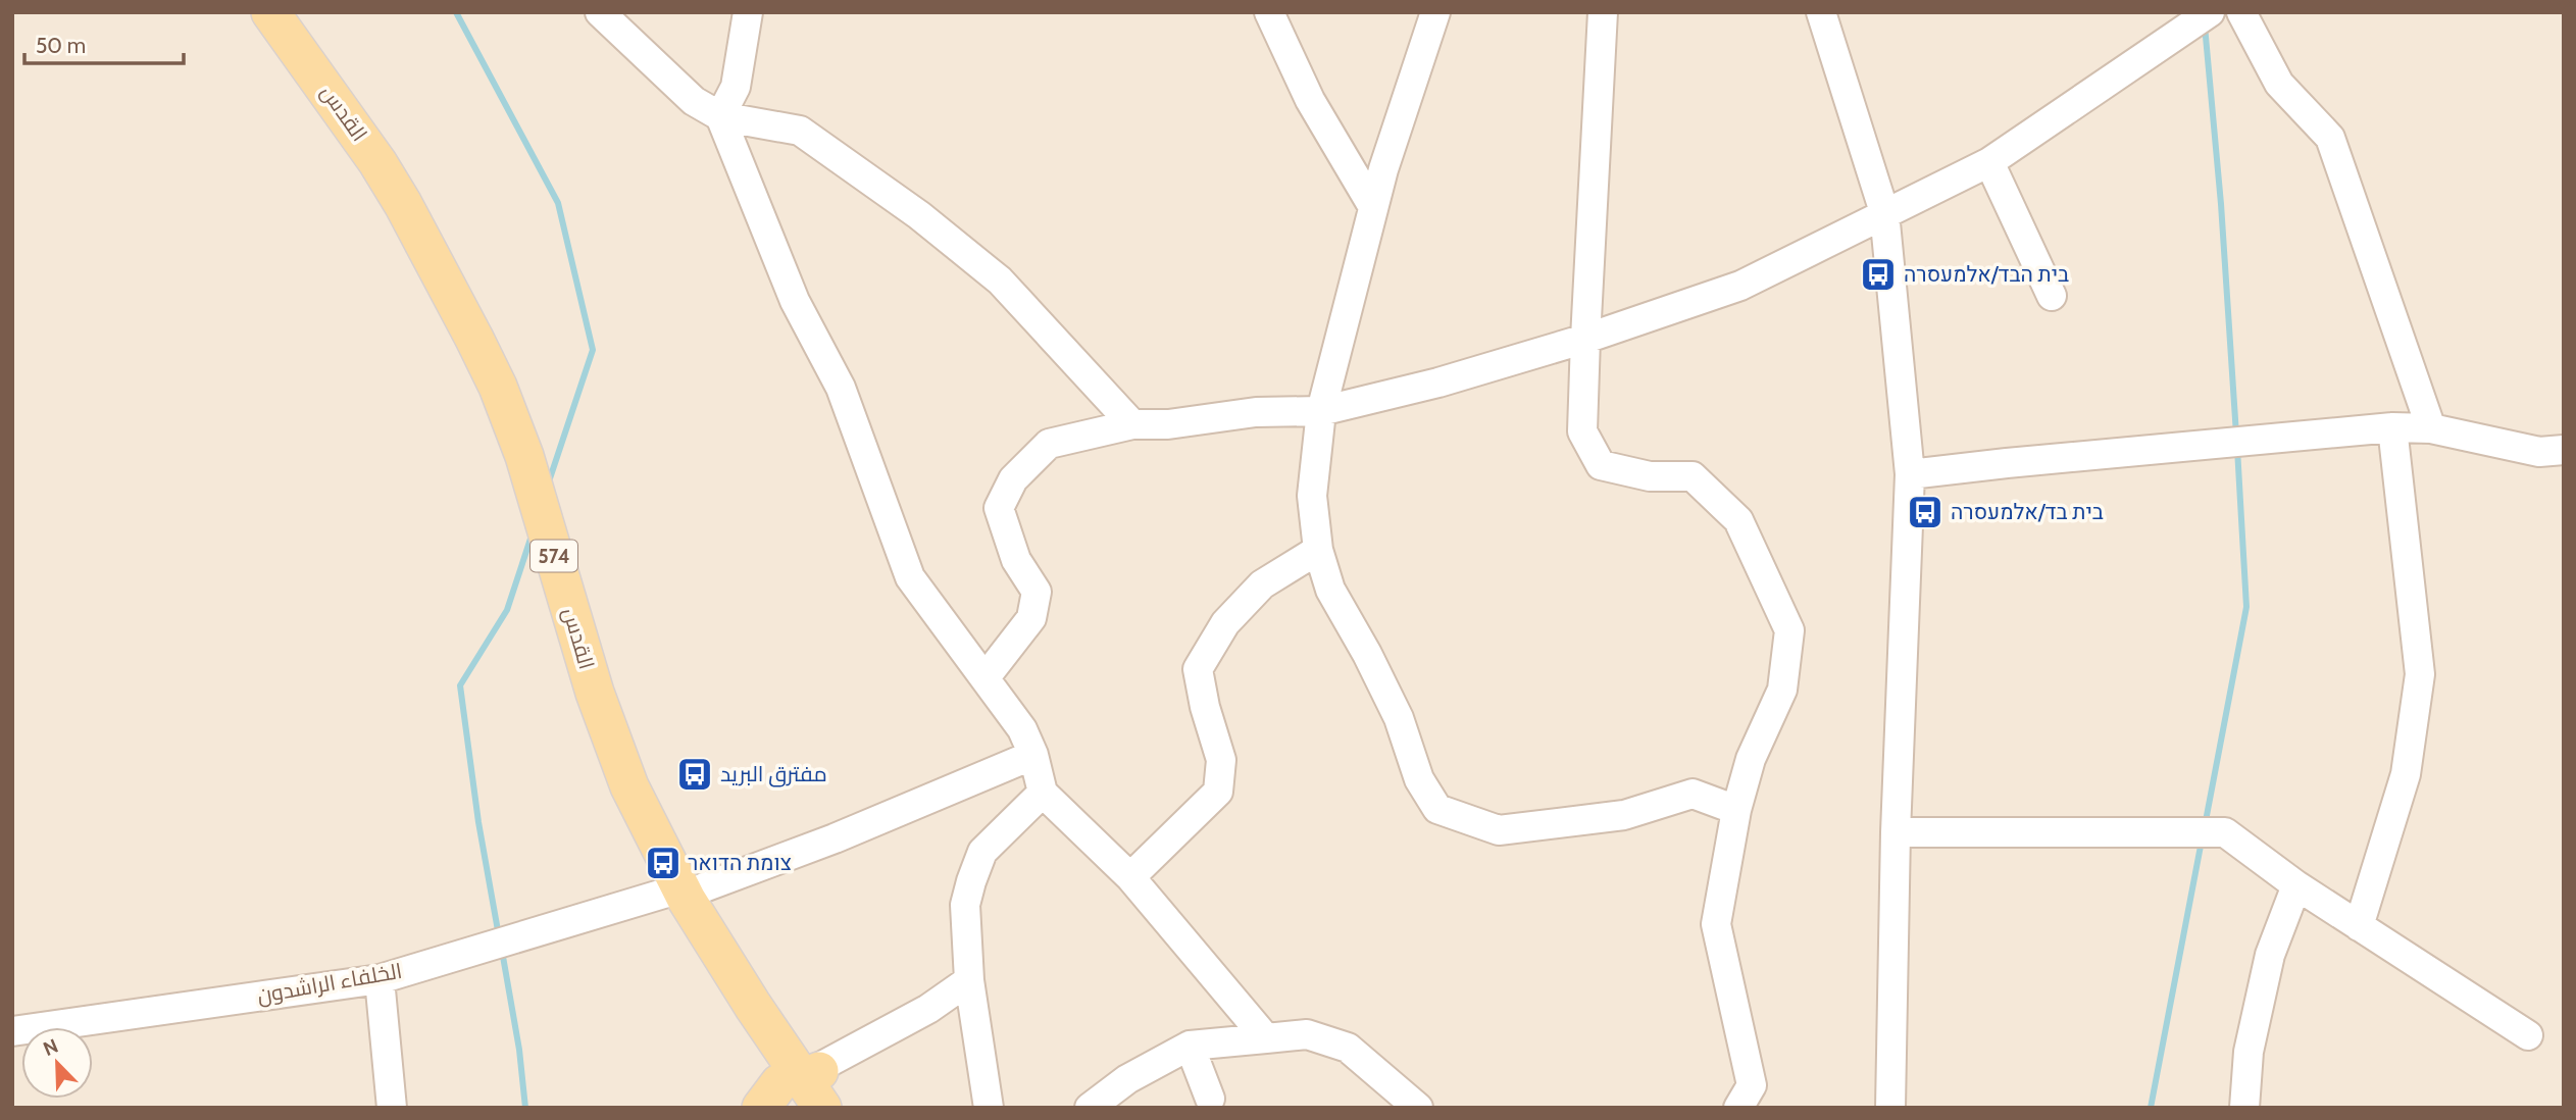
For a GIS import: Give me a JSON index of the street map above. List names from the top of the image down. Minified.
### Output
{"streets":{"main road":["القدس","574"],"street":["الخلفاء الراشدون"]},"crossings":[["القدس","الخلفاء الراشدون"]],"places":{"bus stop":["בית הבד/אלמעסרה","בית בד/אלמעסרה","مفترق البريد","צומת הדואר"]},"scale_bar":"50 m","north":"top left"}
